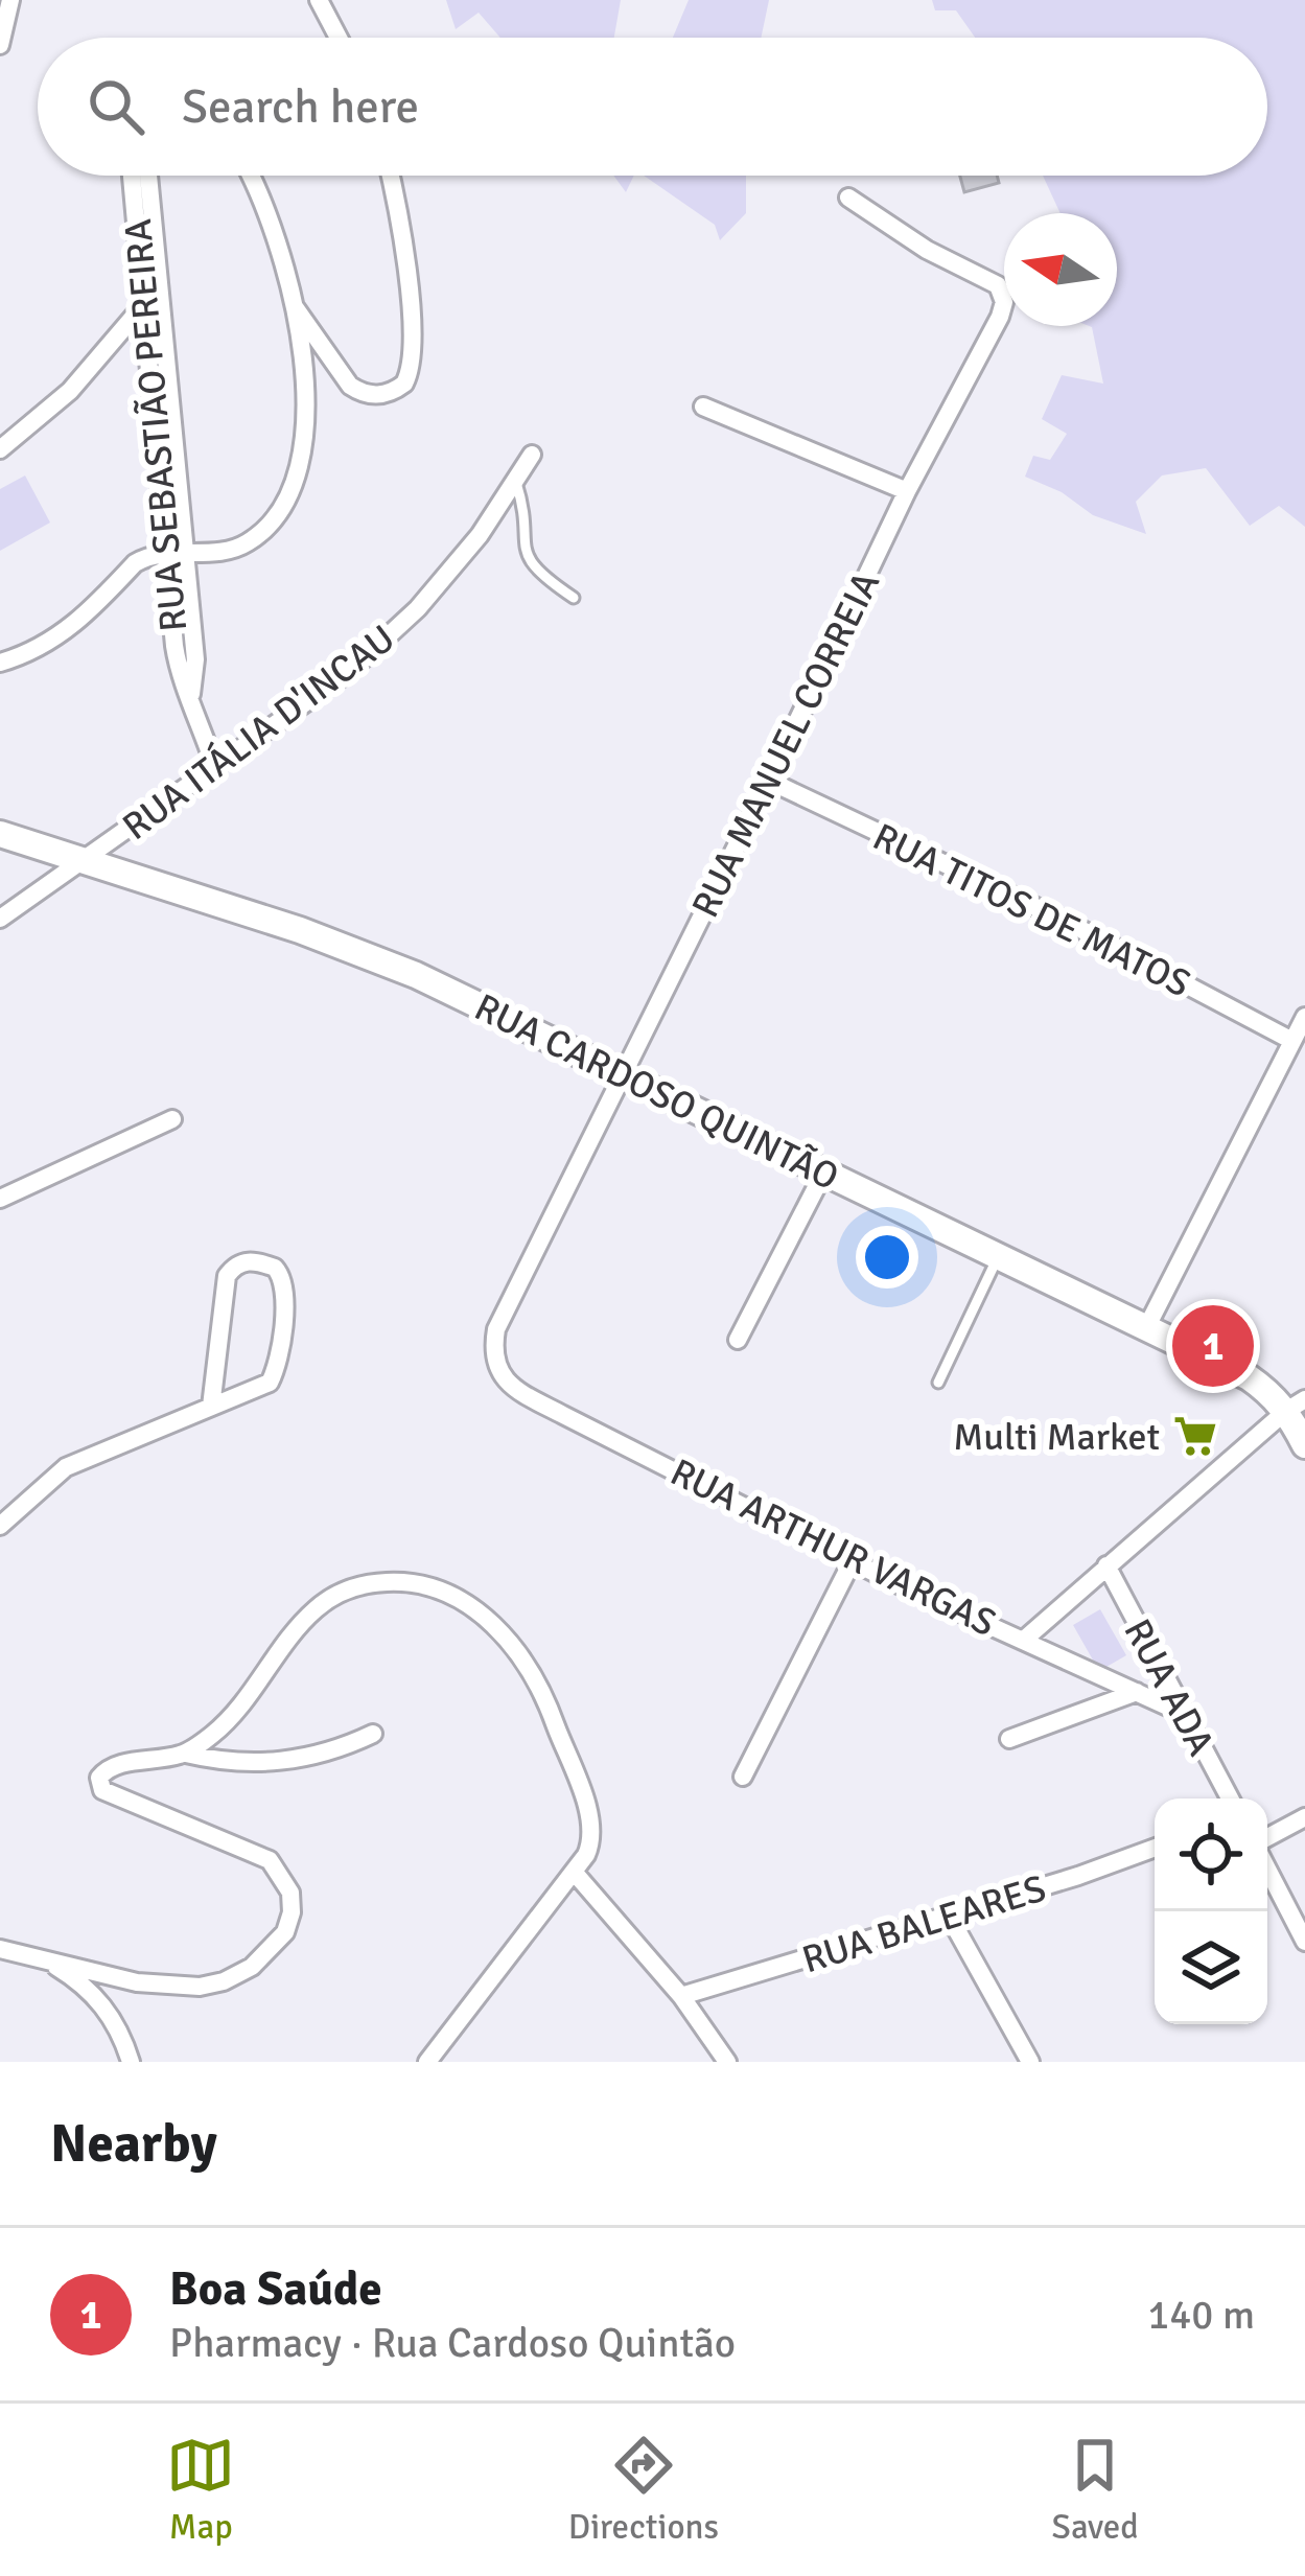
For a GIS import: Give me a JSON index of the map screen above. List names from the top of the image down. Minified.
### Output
{"streets":{"street":["RUA SEBASTIÃO PEREIRA","RUA ITÁLIA D'INCAU","RUA MANUEL CORREIA","RUA TITOS DE MATOS","RUA CARDOSO QUINTÃO","RUA ARTHUR VARGAS","RUA ADA","RUA BALEARES"]},"crossings":[["RUA SEBASTIÃO PEREIRA","RUA ITÁLIA D'INCAU"],["RUA ITÁLIA D'INCAU","RUA CARDOSO QUINTÃO"],["RUA MANUEL CORREIA","RUA TITOS DE MATOS"],["RUA MANUEL CORREIA","RUA CARDOSO QUINTÃO"],["RUA MANUEL CORREIA","RUA ARTHUR VARGAS"],["RUA ARTHUR VARGAS","RUA ADA"]],"places":{"supermarket":["Multi Market"]},"north":"left","page":{"search":"Search here","pins":"1","heading":"Nearby","list":[{"mark":"1","name":"Boa Saúde","note":"Pharmacy · Rua Cardoso Quintão","value":"140 m"}],"nav":["Map","Directions","Saved"]}}
